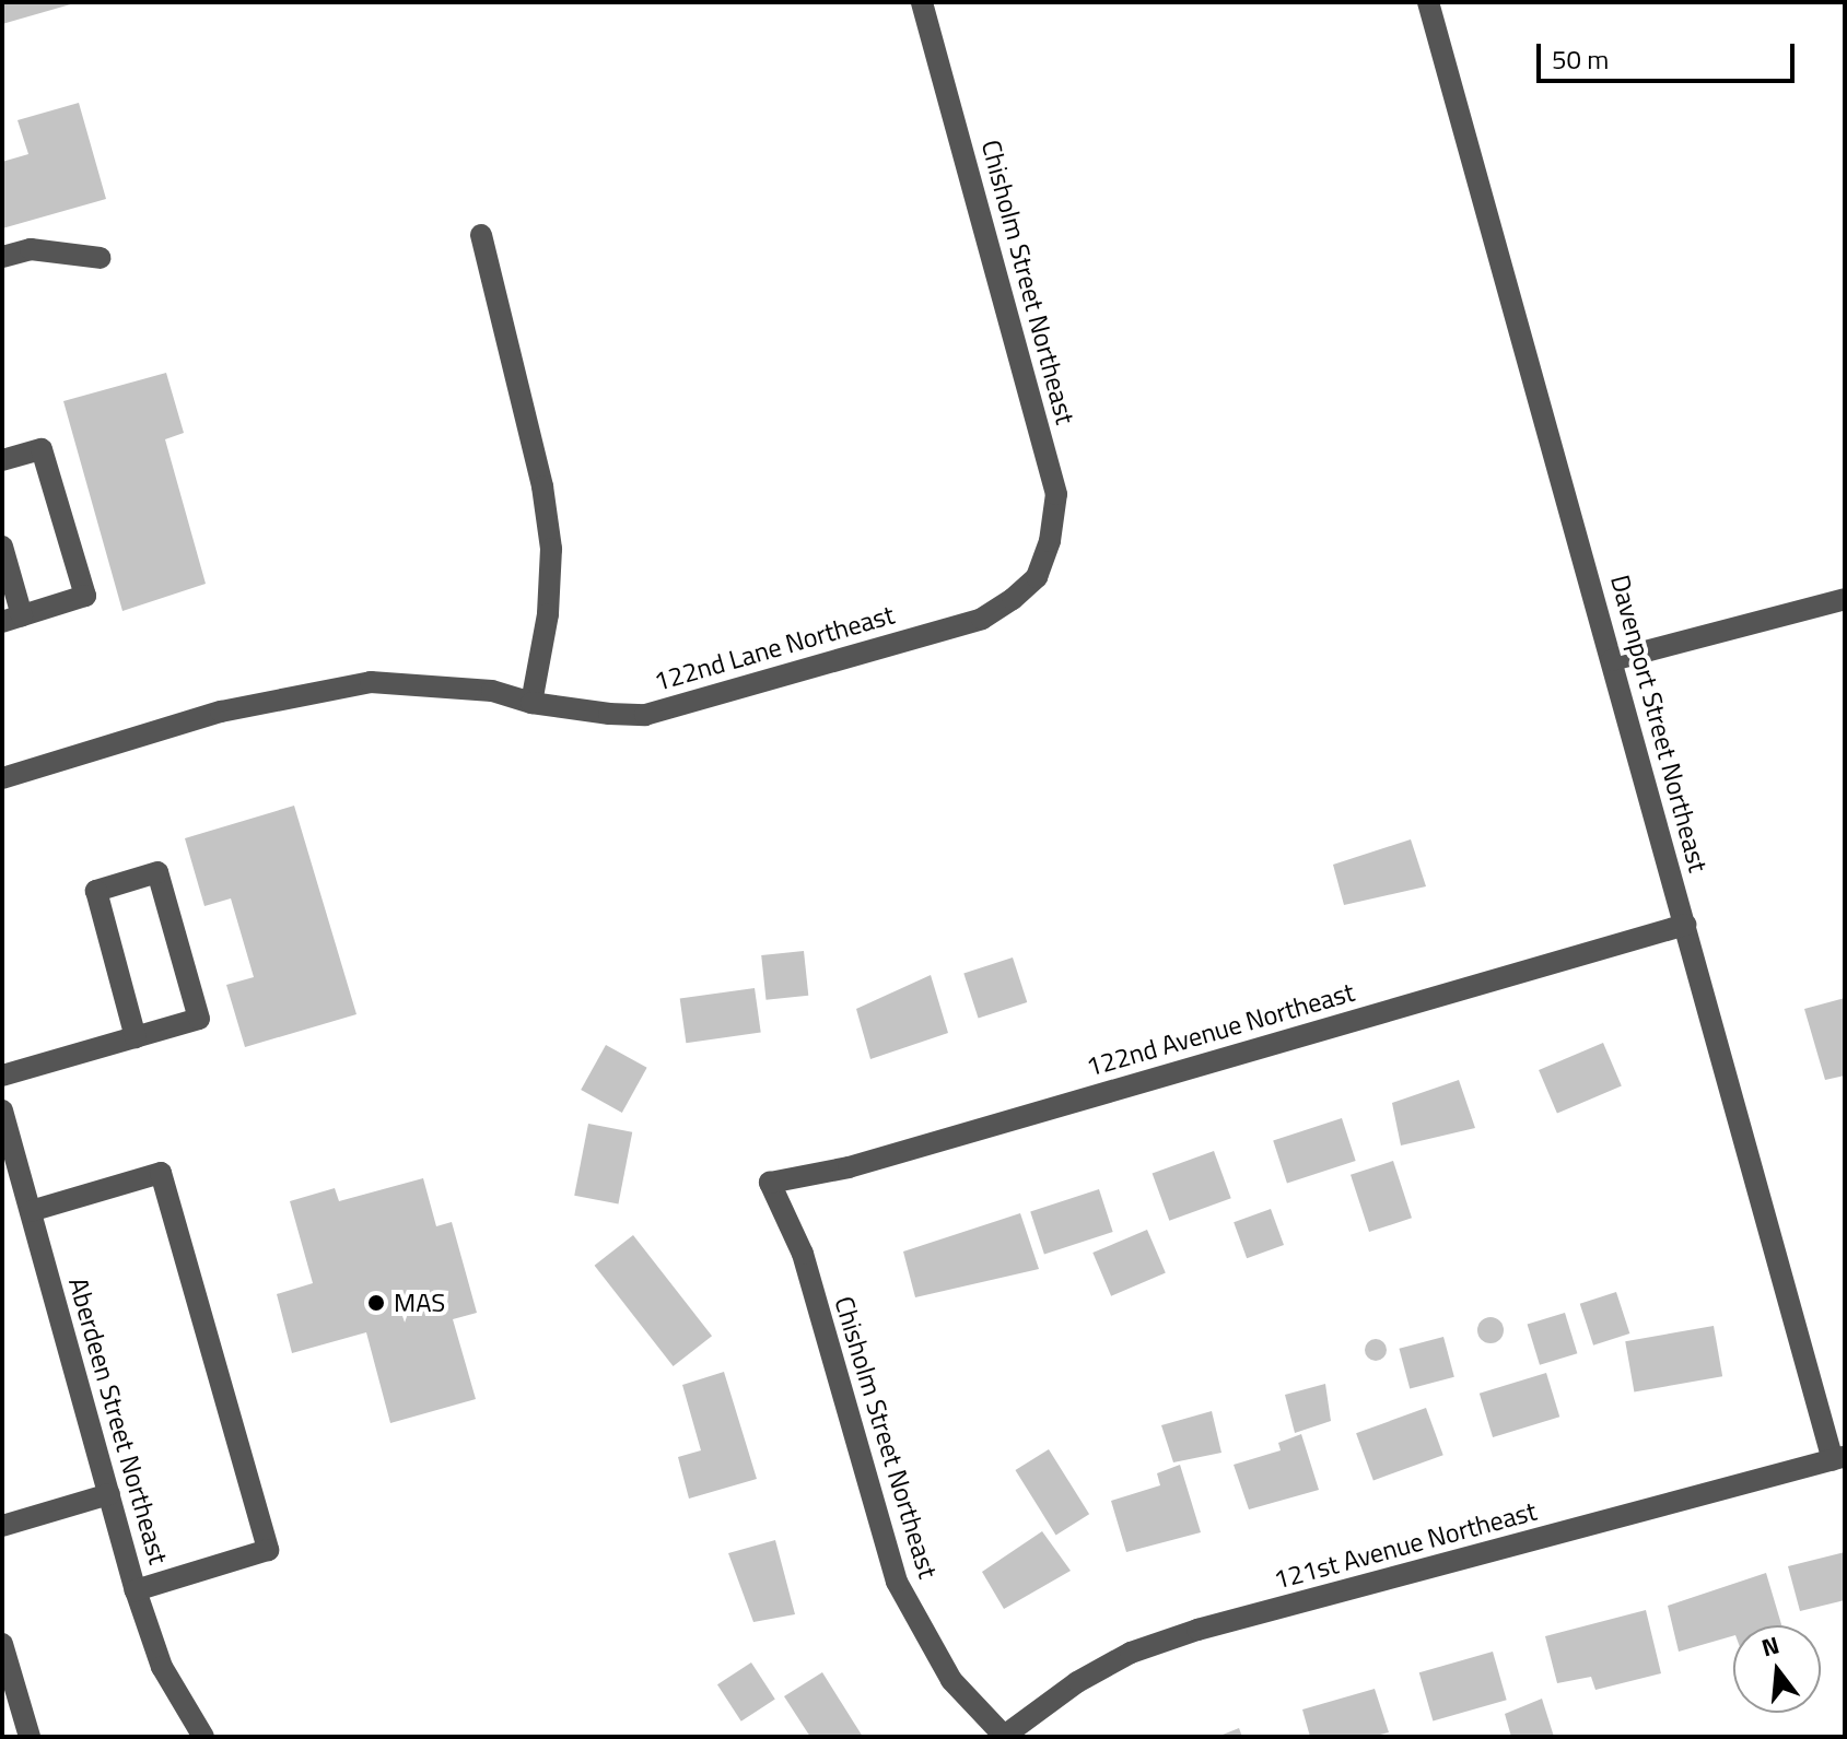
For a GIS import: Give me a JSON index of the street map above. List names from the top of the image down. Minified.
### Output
{"streets":{"street":["Chisholm Street Northeast","122nd Lane Northeast","Davenport Street Northeast","122nd Avenue Northeast","Aberdeen Street Northeast","121st Avenue Northeast"]},"crossings":[["Chisholm Street Northeast","122nd Lane Northeast"],["Chisholm Street Northeast","122nd Avenue Northeast"],["Chisholm Street Northeast","121st Avenue Northeast"],["Davenport Street Northeast","122nd Avenue Northeast"],["Davenport Street Northeast","121st Avenue Northeast"]],"places":["MAS"],"scale_bar":"50 m","north":"top"}
